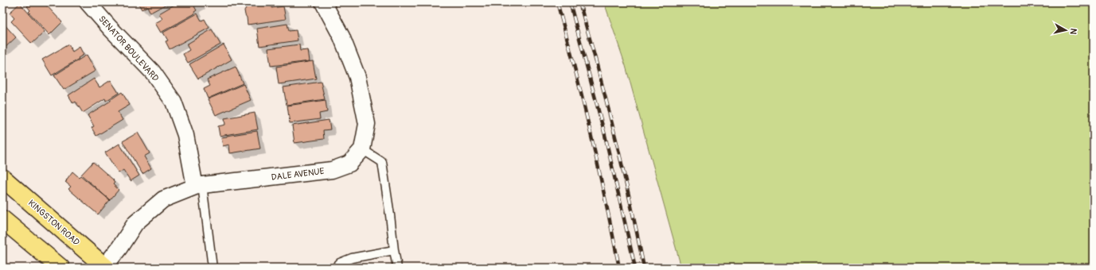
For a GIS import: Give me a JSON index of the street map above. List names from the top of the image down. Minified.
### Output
{"streets":{"main road":["KINGSTON ROAD"],"street":["SENATOR BOULEVARD","DALE AVENUE"]},"crossings":[["SENATOR BOULEVARD","DALE AVENUE"],["DALE AVENUE","KINGSTON ROAD"]],"north":"right"}
